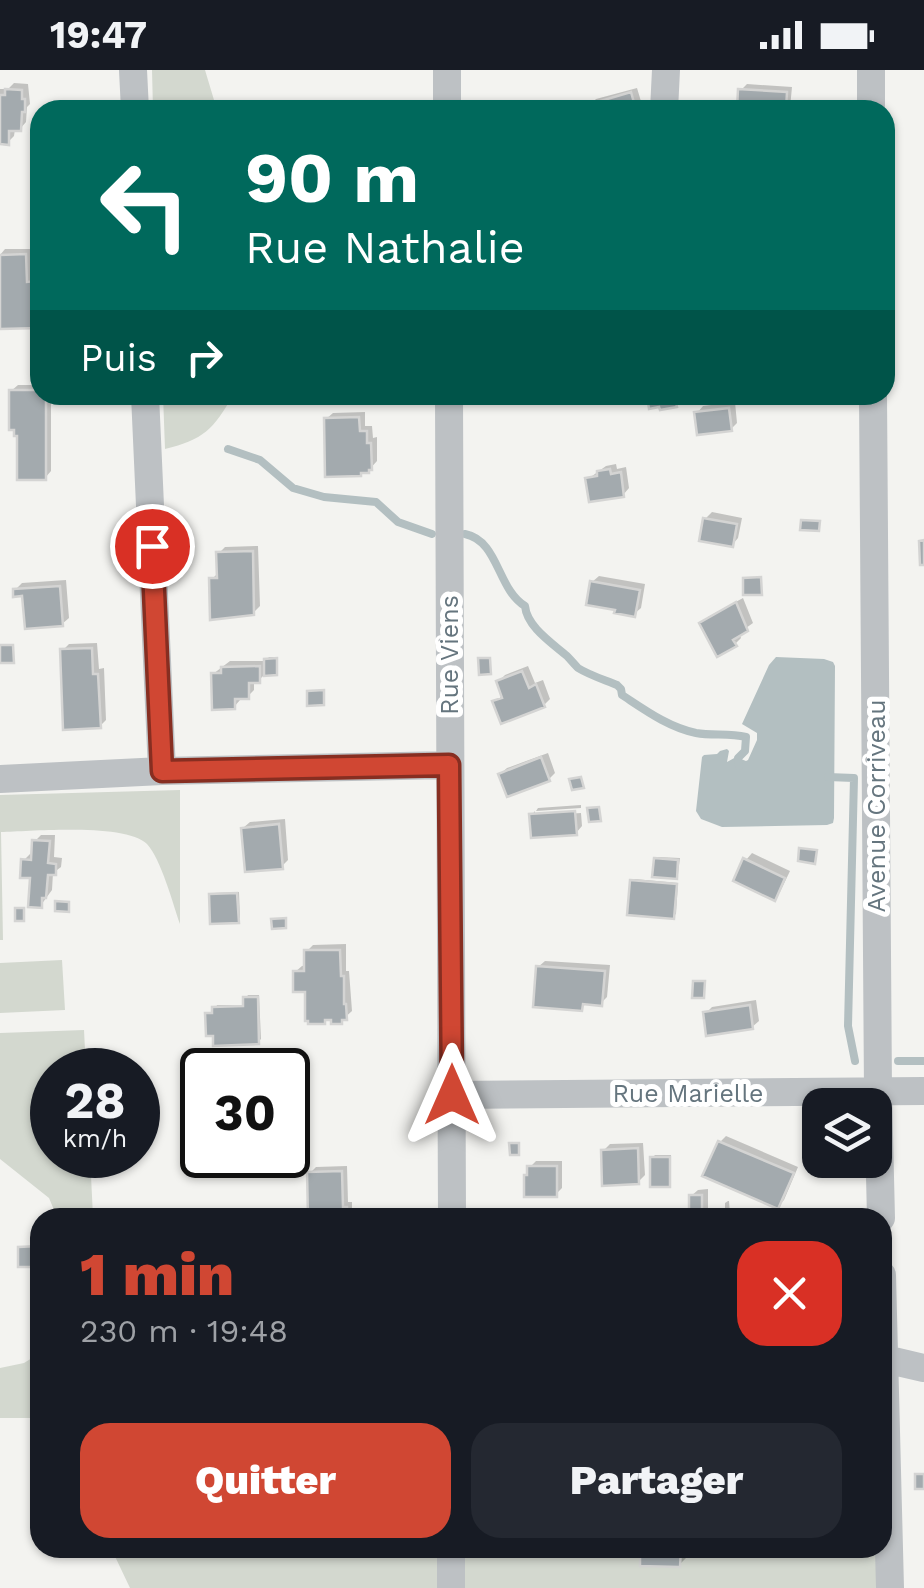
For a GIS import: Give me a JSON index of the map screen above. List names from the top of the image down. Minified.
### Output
{"streets":{"street":["Rue Viens","Avenue Corriveau","Rue Marielle"]},"crossings":[["Rue Viens","Rue Marielle"]],"page":{"status":"19:47","turn":["90 m","Rue Nathalie"],"then":"Puis","speed":"28 km/h","limit":"30","heading":["1 min","230 m · 19:48"],"buttons":["Quitter","Partager"]}}
